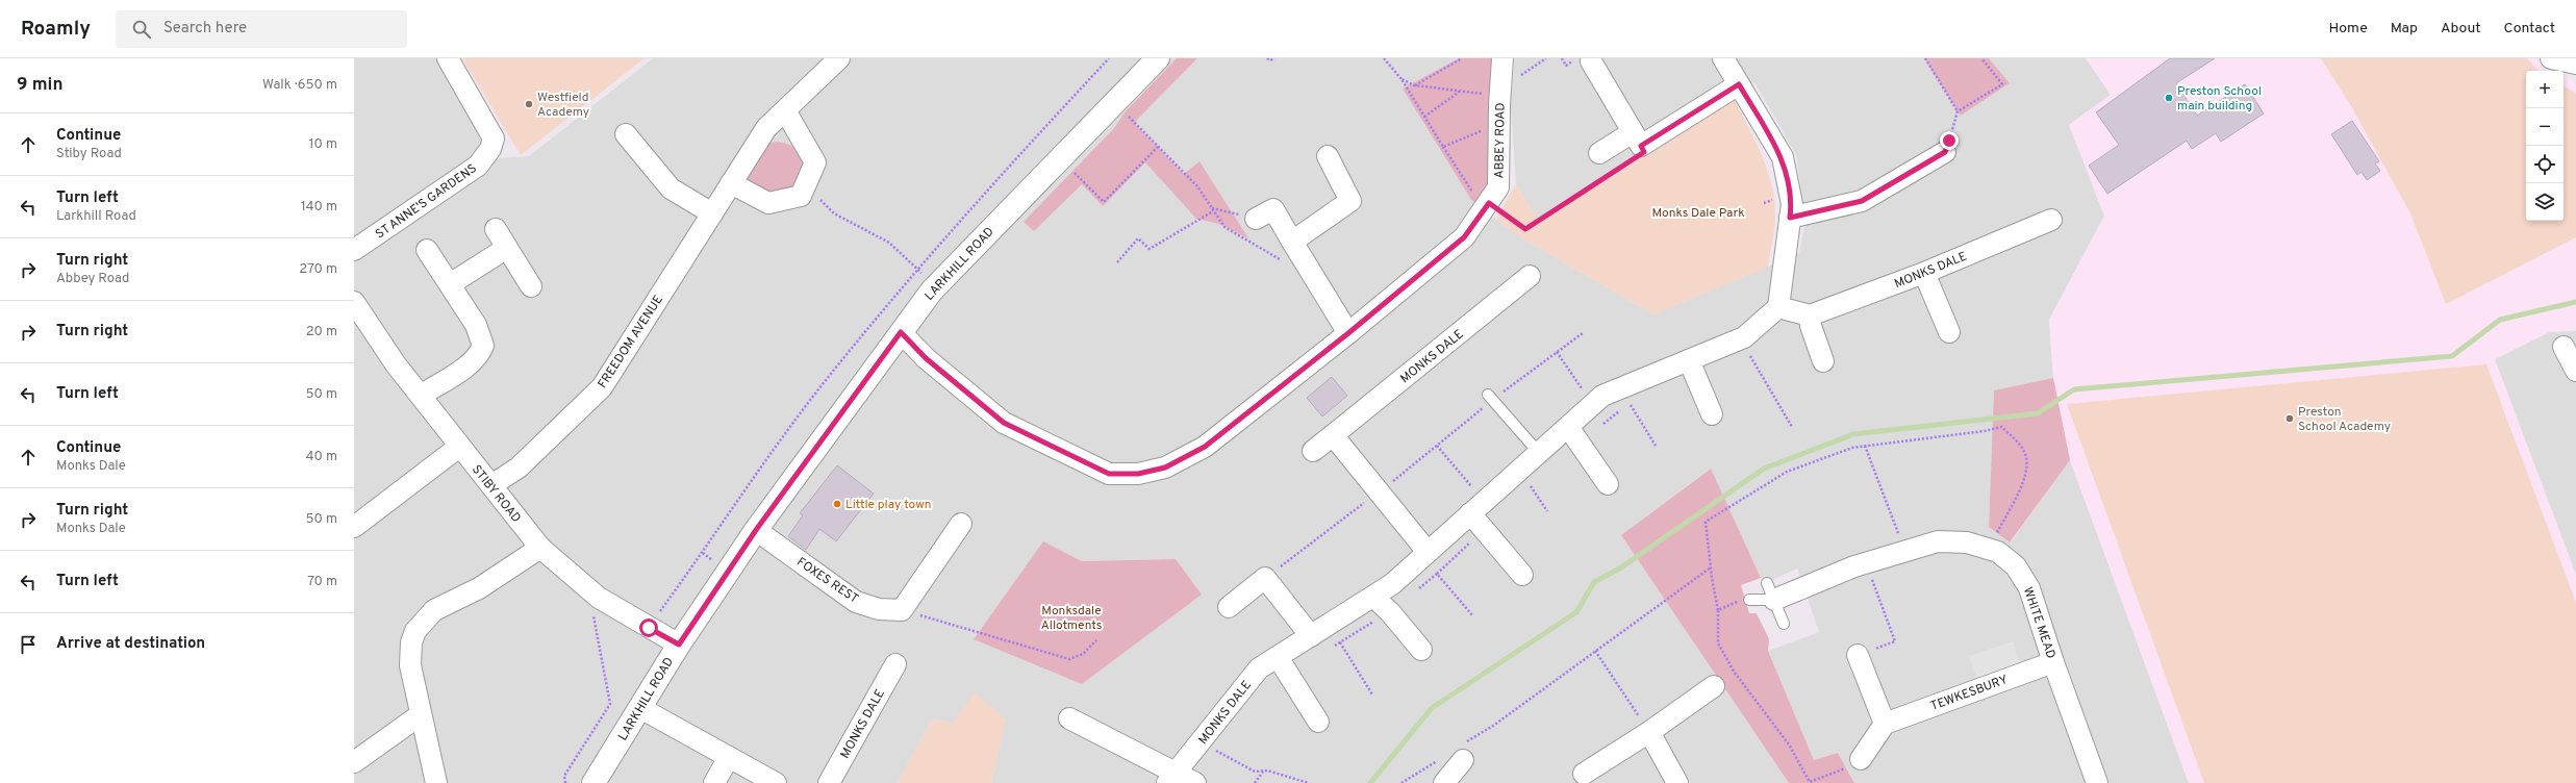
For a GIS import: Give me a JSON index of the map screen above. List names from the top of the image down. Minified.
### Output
{"streets":{"street":["ABBEY ROAD","ST ANNE'S GARDENS","LARKHILL ROAD","MONKS DALE","FREEDOM AVENUE","STIBY ROAD","FOXES REST","WHITE MEAD","TEWKESBURY"]},"crossings":[["ABBEY ROAD","LARKHILL ROAD"],["LARKHILL ROAD","STIBY ROAD"],["LARKHILL ROAD","FOXES REST"],["FREEDOM AVENUE","STIBY ROAD"],["WHITE MEAD","TEWKESBURY"]],"parks":["Monks Dale Park","Monksdale Allotments"],"places":["Preston School main building","Westfield Academy","Preston School Academy","Little play town"],"page":{"header":"Roamly","search":"Search here","nav":["Home","Map","About","Contact"],"heading":["9 min","Walk · 650 m"],"map_buttons":["+","−"],"list":[["Continue","Stiby Road","10 m"],["Turn left","Larkhill Road","140 m"],["Turn right","Abbey Road","270 m"],["Turn right","20 m"],["Turn left","50 m"],["Continue","Monks Dale","40 m"],["Turn right","Monks Dale","50 m"],["Turn left","70 m"],"Arrive at destination"]}}
